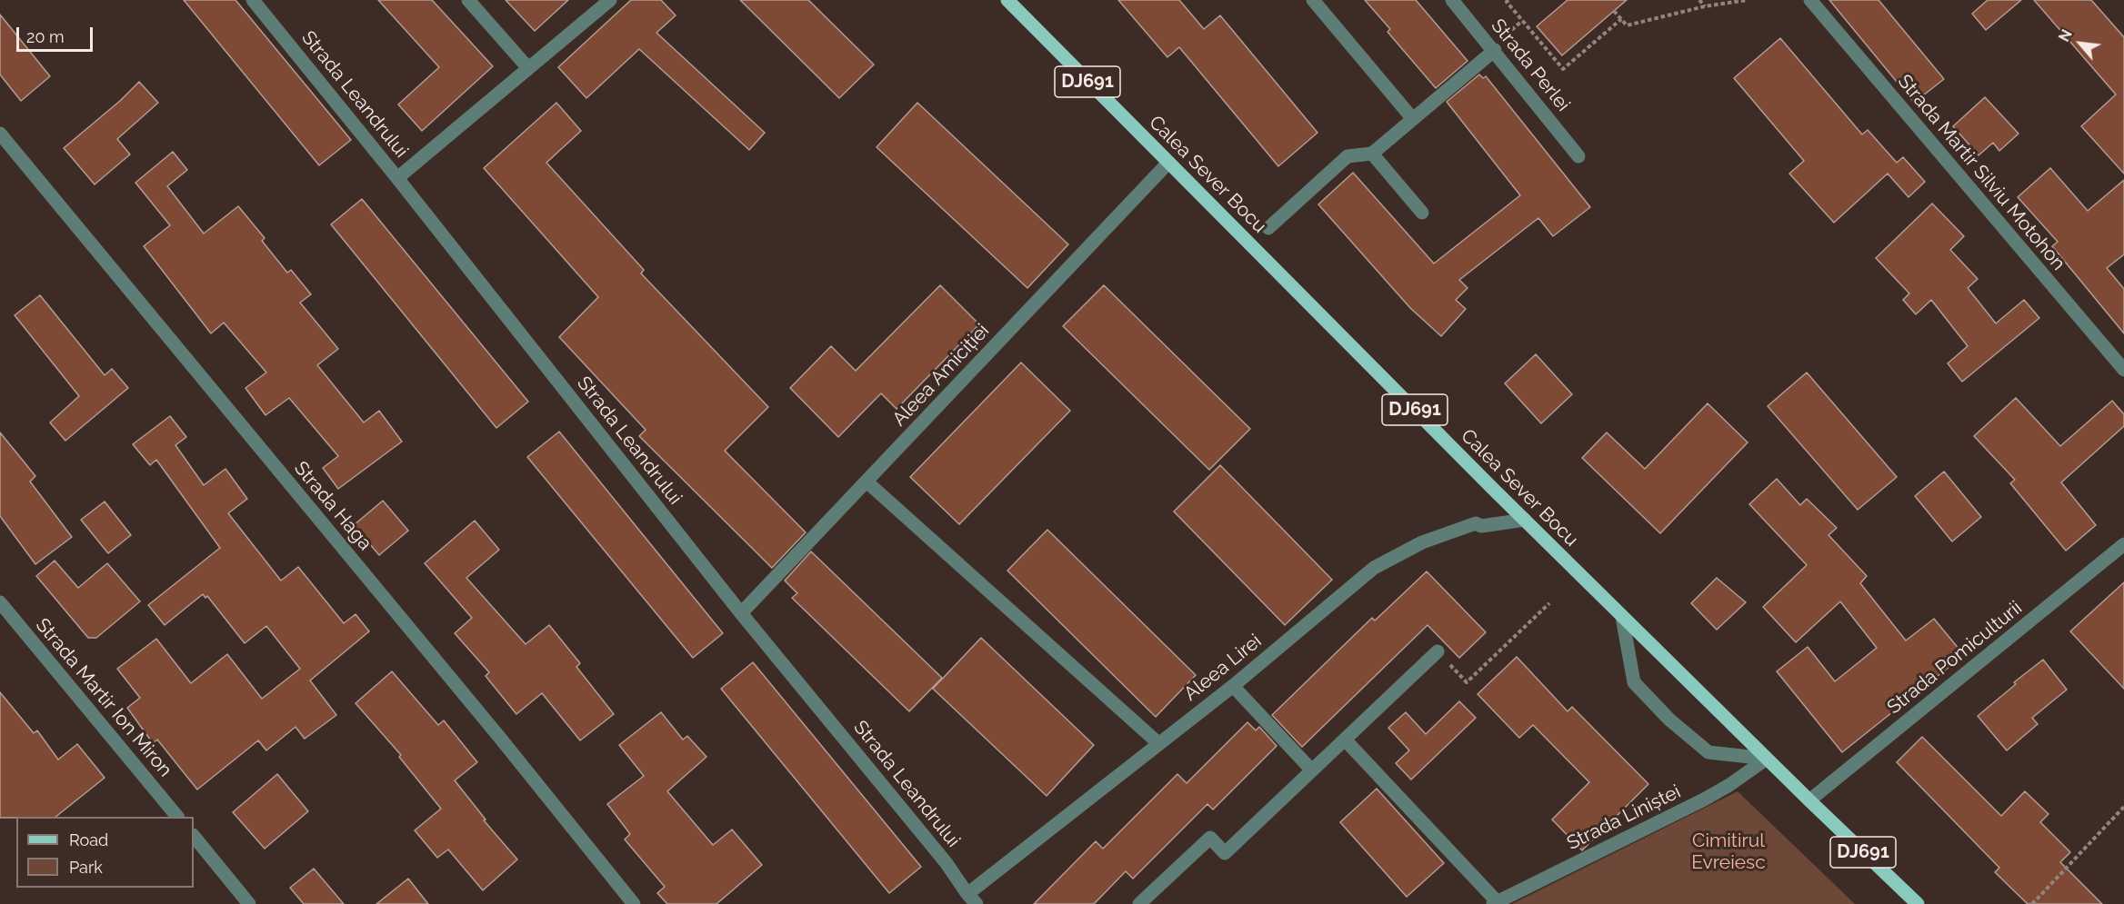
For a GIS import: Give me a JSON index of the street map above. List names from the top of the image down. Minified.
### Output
{"streets":{"main road":["DJ691","Calea Sever Bocu"],"street":["Strada Perlei","Strada Leandrului","Strada Martir Silviu Motohon","Aleea Amiciției","Strada Haga","Strada Pomiculturii","Aleea Lirei","Strada Martir Ion Miron","Strada Liniștei"]},"crossings":[["Strada Leandrului","Aleea Amiciției"],["Strada Leandrului","Aleea Lirei"],["Calea Sever Bocu","Aleea Amiciției"],["Calea Sever Bocu","Strada Pomiculturii"],["Calea Sever Bocu","Aleea Lirei"],["Calea Sever Bocu","Strada Liniștei"]],"parks":["Cimitirul Evreiesc"],"legend":["Road","Park"],"scale_bar":"20 m","north":"top left"}
